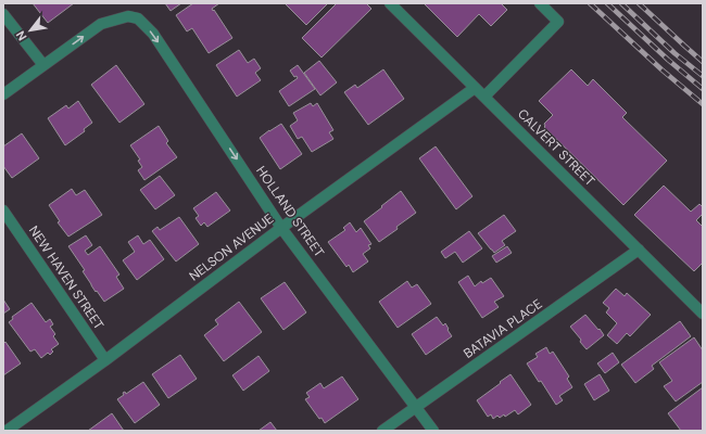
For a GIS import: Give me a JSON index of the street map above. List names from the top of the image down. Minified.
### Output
{"streets":{"street":["CALVERT STREET","HOLLAND STREET","NELSON AVENUE","NEW HAVEN STREET","BATAVIA PLACE"]},"crossings":[["CALVERT STREET","NELSON AVENUE"],["CALVERT STREET","BATAVIA PLACE"],["HOLLAND STREET","NELSON AVENUE"],["HOLLAND STREET","BATAVIA PLACE"],["NELSON AVENUE","NEW HAVEN STREET"]],"north":"bottom left"}
